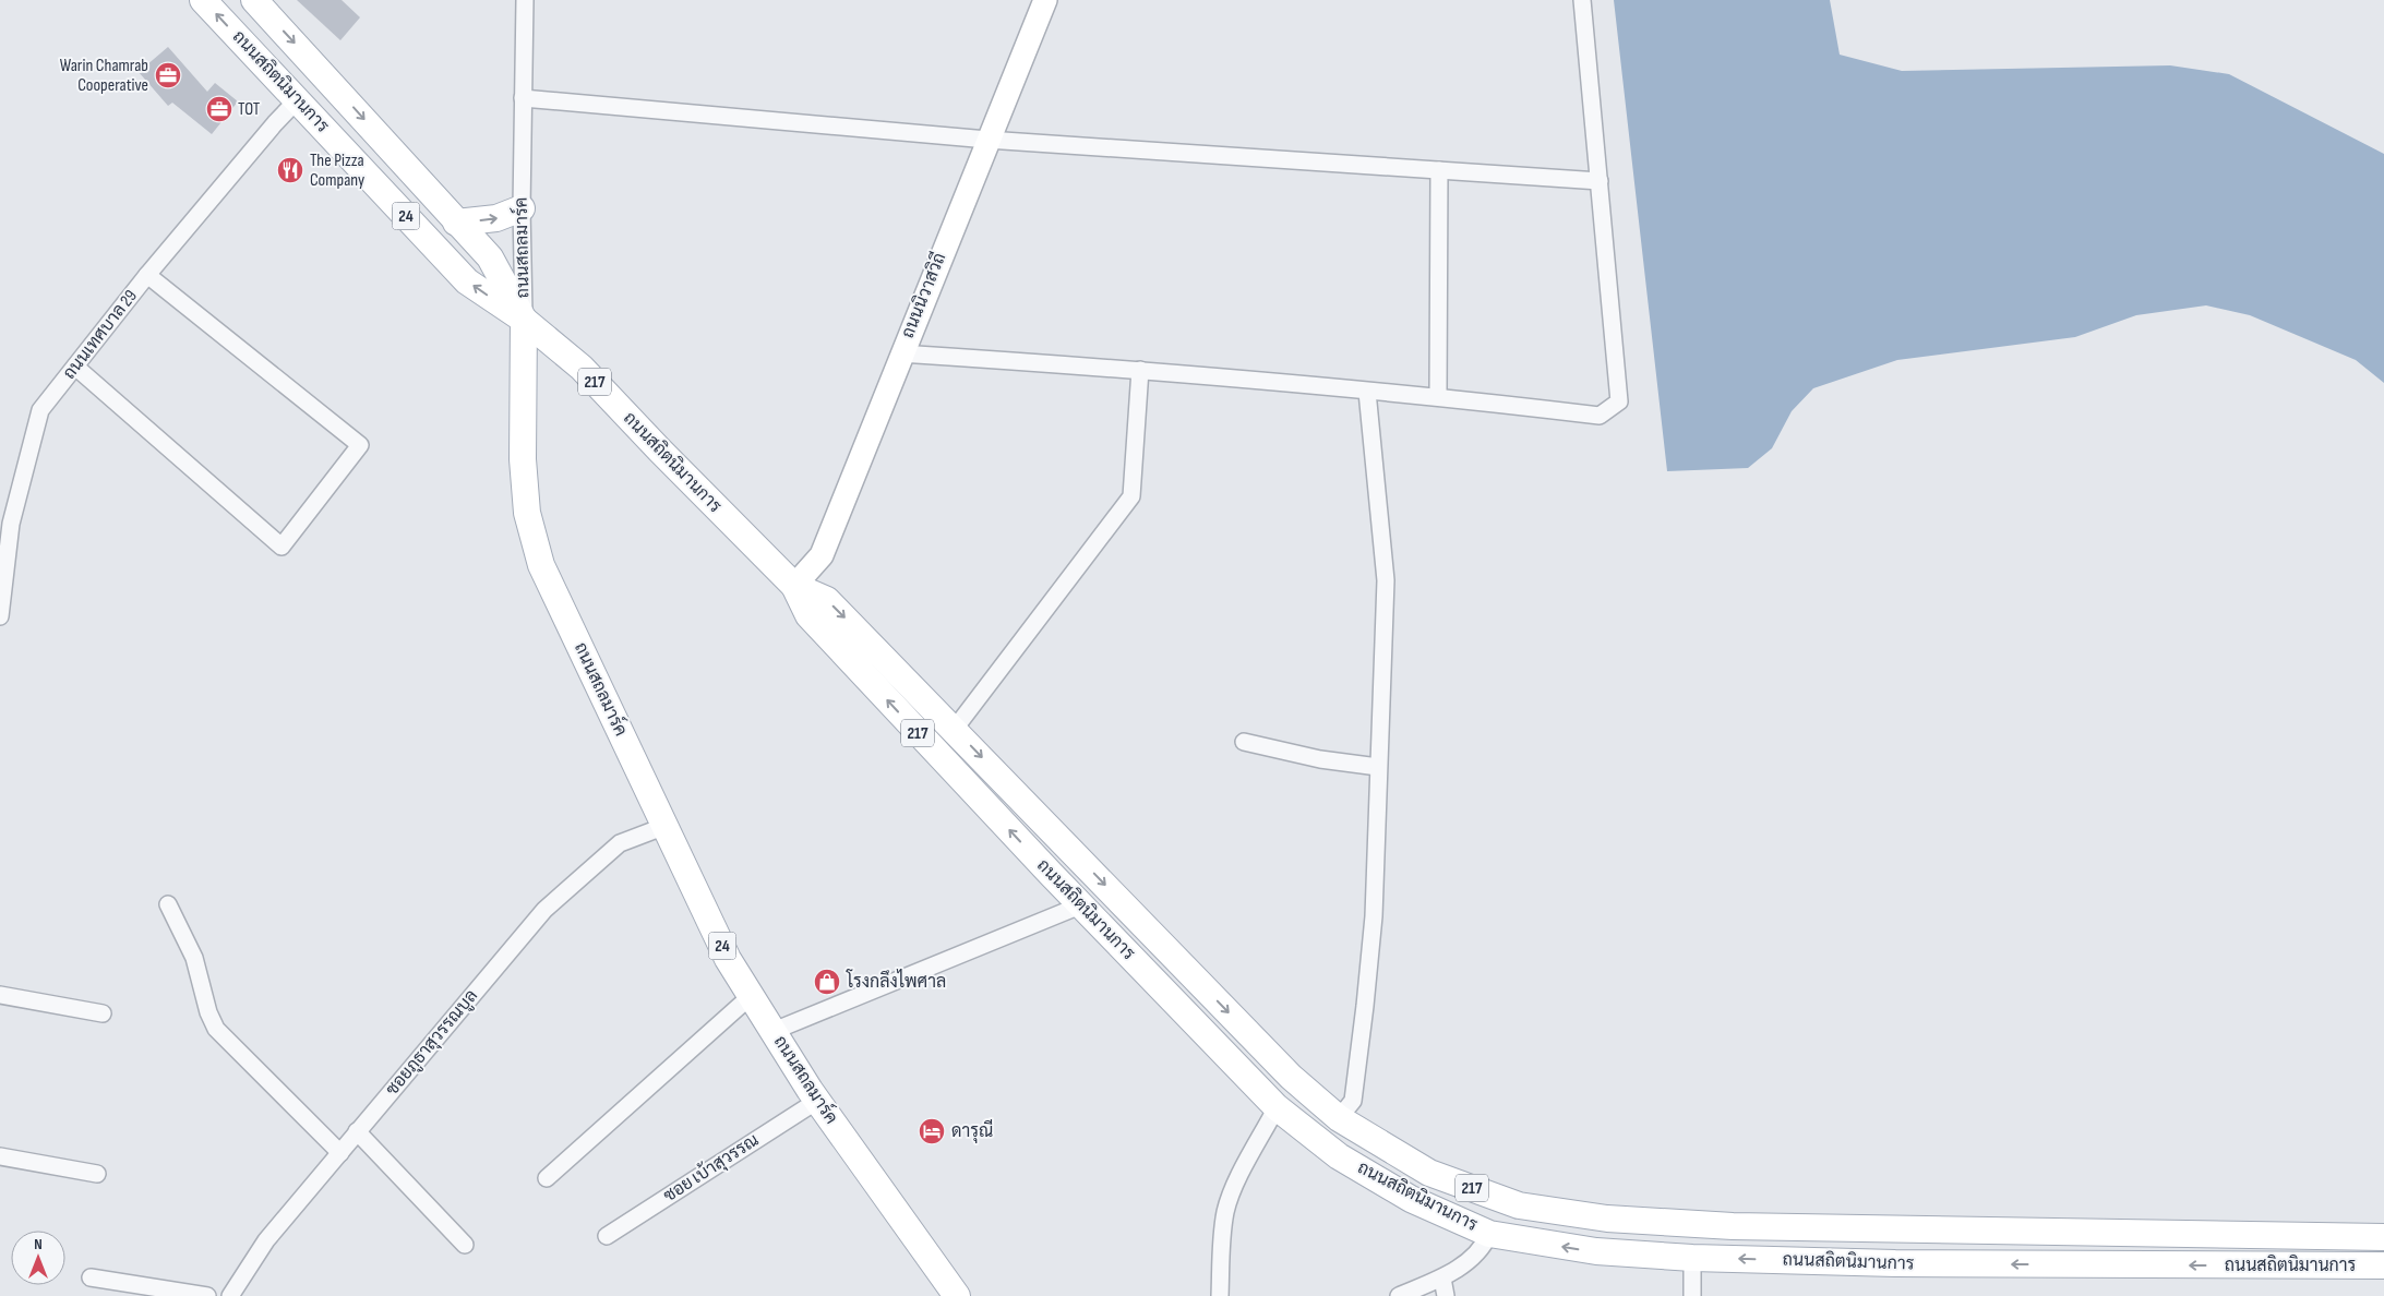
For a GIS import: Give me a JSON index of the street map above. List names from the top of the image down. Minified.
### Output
{"streets":{"main road":["ถนนสถิตนิมานการ","24","ถนนสถลมาร์ค","ถนนนิวาสวิถี","217"],"street":["ถนนเทศบาล 29","ซอยภูธาสุวรรณบูล","ซอย เบ้าสุวรรณ"]},"crossings":[["ถนนสถิตนิมานการ","ถนนสถลมาร์ค"],["ถนนสถิตนิมานการ","ถนนนิวาสวิถี"],["ถนนสถิตนิมานการ","ถนนเทศบาล 29"],["ถนนสถลมาร์ค","ซอยภูธาสุวรรณบูล"],["ถนนสถลมาร์ค","ซอย เบ้าสุวรรณ"]],"places":{"office":["Warin Chamrab Cooperative","TOT"],"restaurant":["The Pizza Company"],"shop":["โรงกลึงไพศาล"],"hotel":["ดารุณี"]},"north":"top"}
